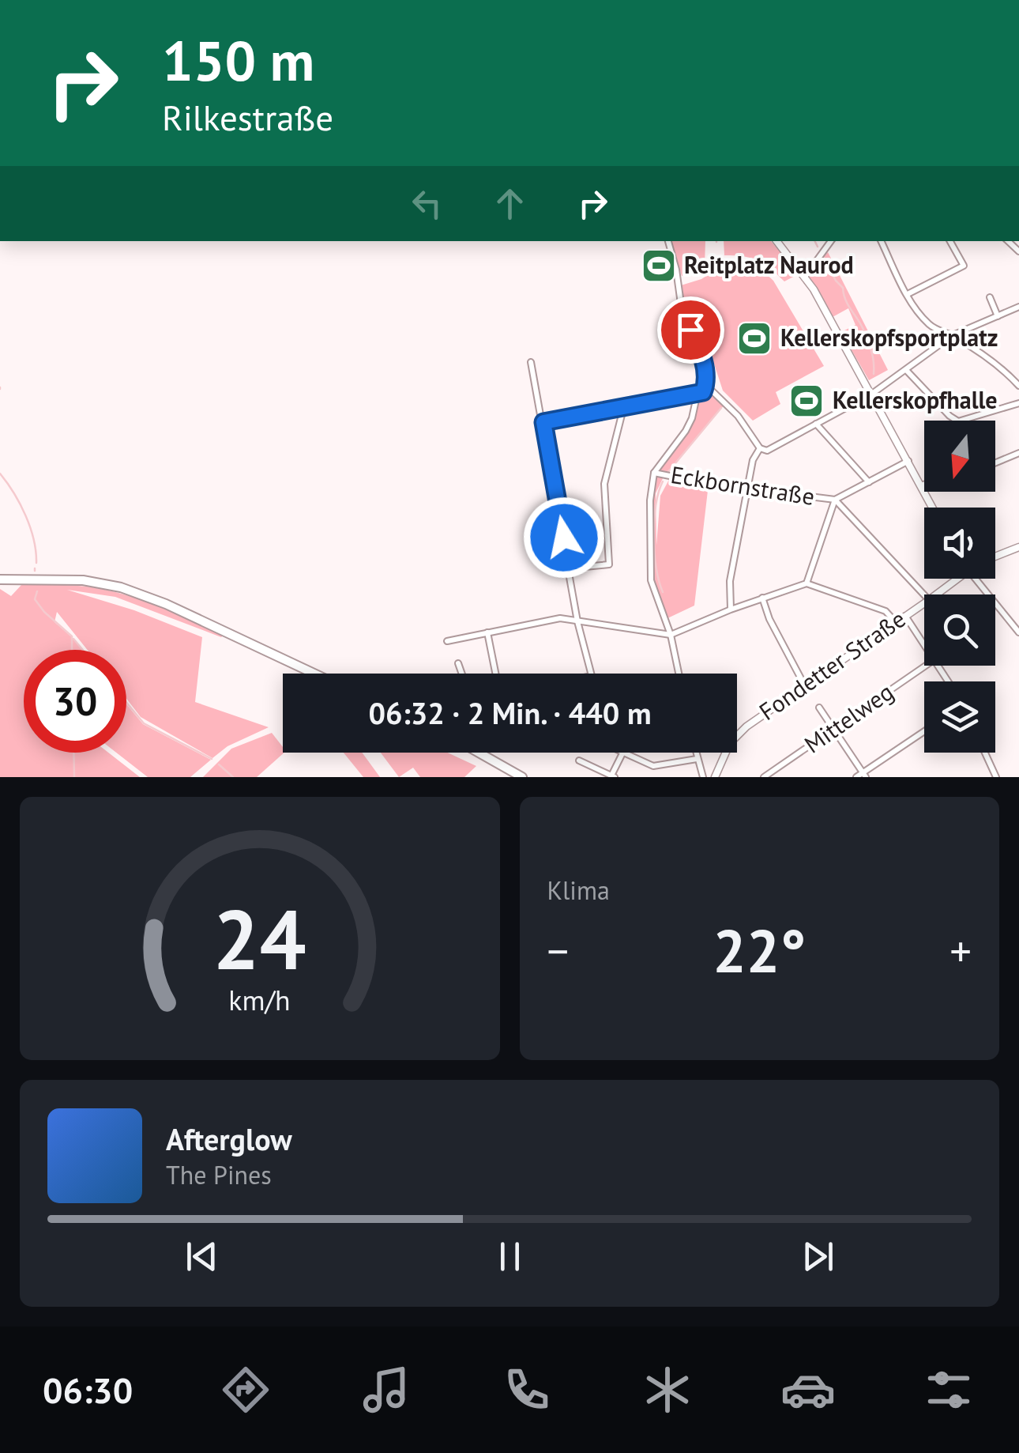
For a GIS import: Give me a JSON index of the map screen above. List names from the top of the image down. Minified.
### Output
{"streets":{"street":["Eckbornstraße","Fondetter Straße","Mittelweg"]},"places":{"sports":["Reitplatz Naurod","Kellerskopfsportplatz","Kellerskopfhalle"]},"north":"bottom","page":{"turn":["150 m","Rilkestraße"],"limit":"30","trip":"06:32 · 2 Min. · 440 m","tile":"Klima","heat":["−","22°","+"],"song":["Afterglow","The Pines"],"tabs":"06:30","gauge":["24","km/h"]}}
